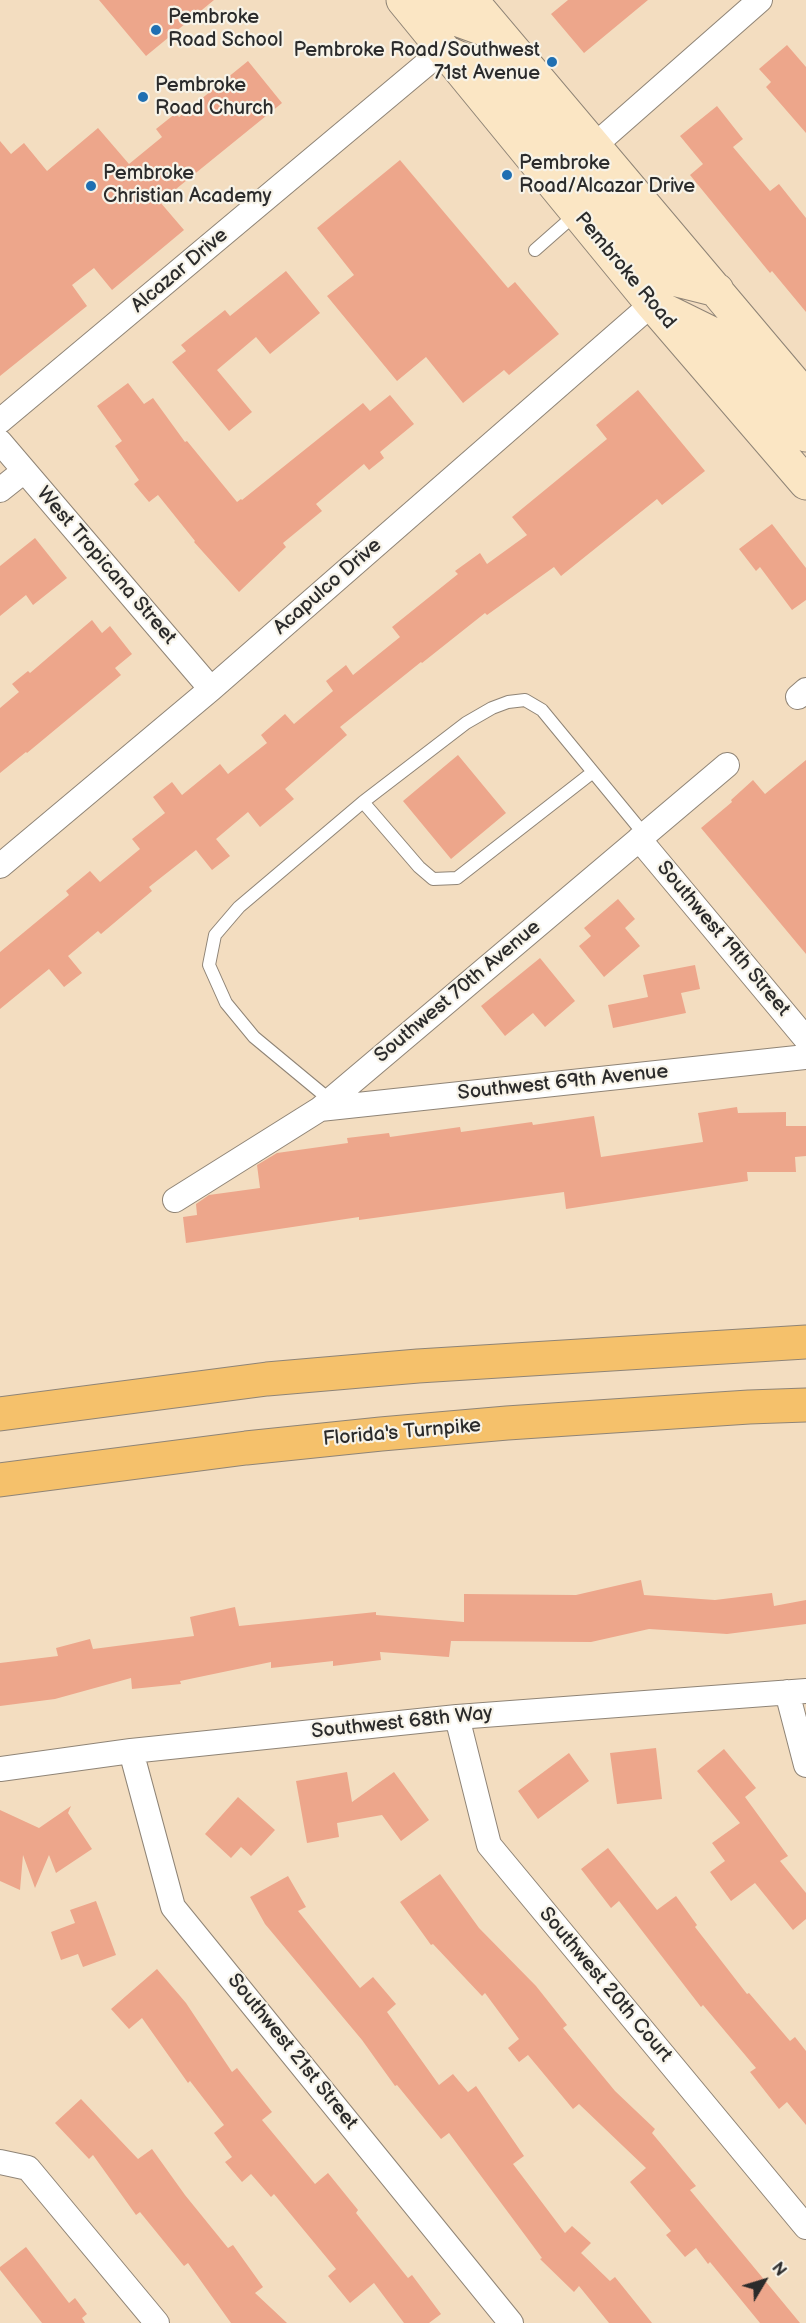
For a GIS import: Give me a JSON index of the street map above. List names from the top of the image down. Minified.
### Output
{"streets":{"highway":["Florida's Turnpike"],"main road":["Pembroke Road"],"street":["Alcazar Drive","West Tropicana Street","Acapulco Drive","Southwest 19th Street","Southwest 70th Avenue","Southwest 69th Avenue","Southwest 68th Way","Southwest 20th Court","Southwest 21st Street"]},"crossings":[["Alcazar Drive","Pembroke Road"],["Pembroke Road","Acapulco Drive"],["West Tropicana Street","Acapulco Drive"],["Southwest 19th Street","Southwest 70th Avenue"],["Southwest 70th Avenue","Southwest 69th Avenue"],["Southwest 68th Way","Southwest 20th Court"],["Southwest 68th Way","Southwest 21st Street"]],"places":["Pembroke Road School","Pembroke Road/Southwest 71st Avenue","Pembroke Road Church","Pembroke Road/Alcazar Drive","Pembroke Christian Academy"],"north":"top right"}
